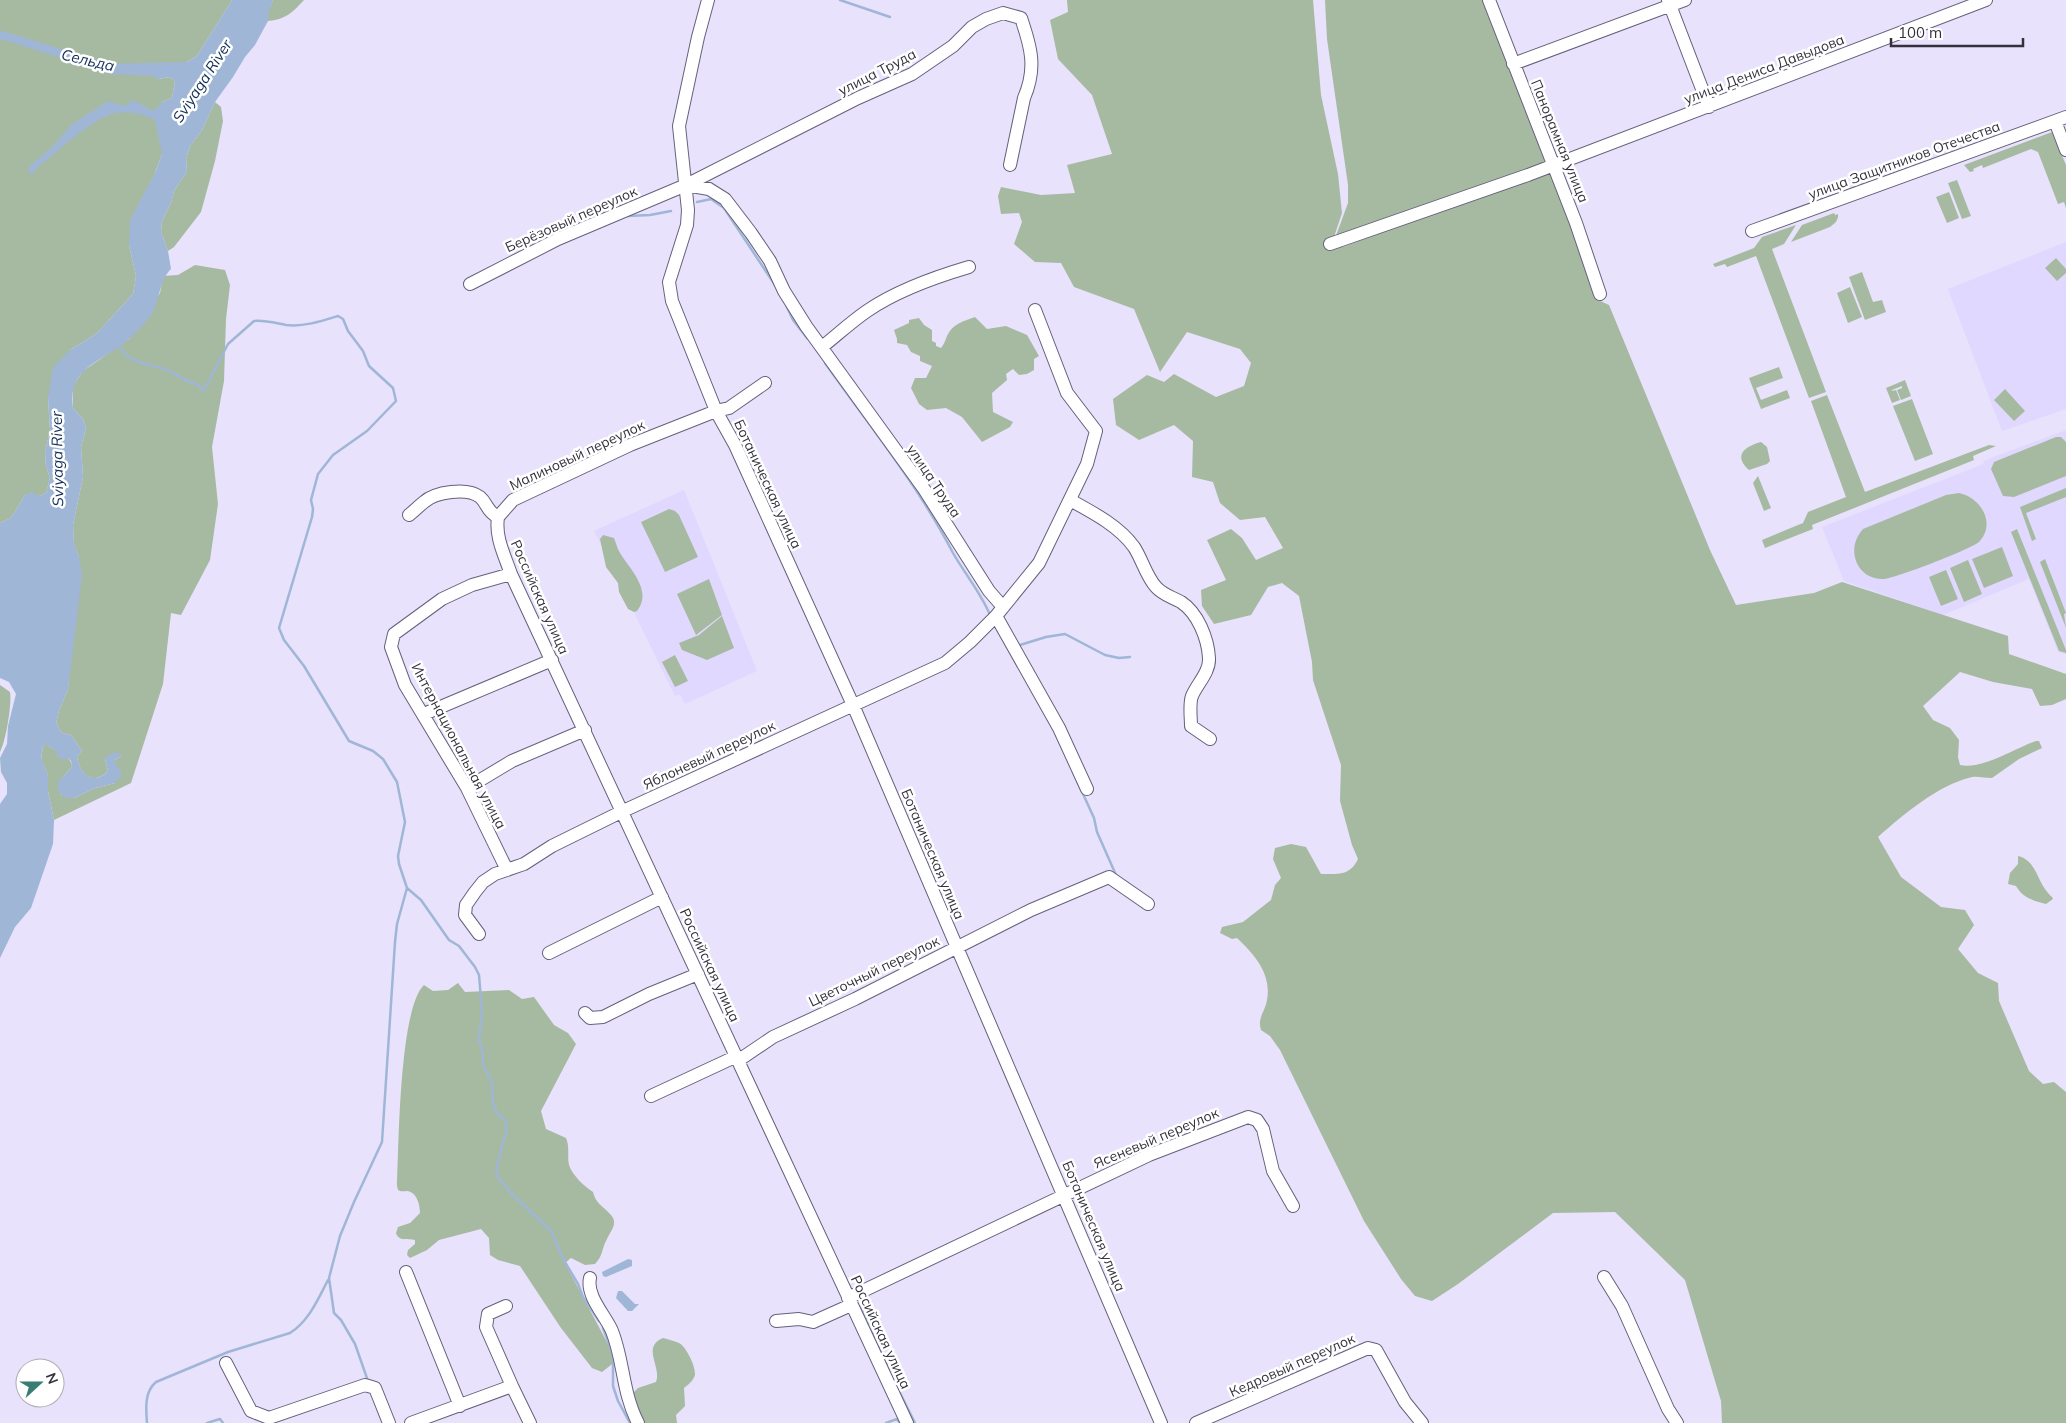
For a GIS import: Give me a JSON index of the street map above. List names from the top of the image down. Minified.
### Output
{"streets":{"street":["улица Дениса Давыдова","улица Труда","Панорамная улица","улица Защитников Отечества","Берёзовый переулок","Малиновый переулок","Ботаническая улица","Российская улица","Интернациональная улица","Яблоневый переулок","Цветочный переулок","Ясеневый переулок","Кедровый переулок"]},"crossings":[["улица Дениса Давыдова","Панорамная улица"],["улица Труда","Берёзовый переулок"],["улица Труда","Ботаническая улица"],["улица Труда","Яблоневый переулок"],["Берёзовый переулок","Ботаническая улица"],["Малиновый переулок","Ботаническая улица"],["Малиновый переулок","Российская улица"],["Ботаническая улица","Яблоневый переулок"],["Ботаническая улица","Цветочный переулок"],["Ботаническая улица","Ясеневый переулок"],["Российская улица","Интернациональная улица"],["Российская улица","Яблоневый переулок"],["Российская улица","Цветочный переулок"],["Российская улица","Ясеневый переулок"],["Интернациональная улица","Яблоневый переулок"]],"water":["Сельда","Sviyaga River"],"scale_bar":"100 m","north":"right"}
